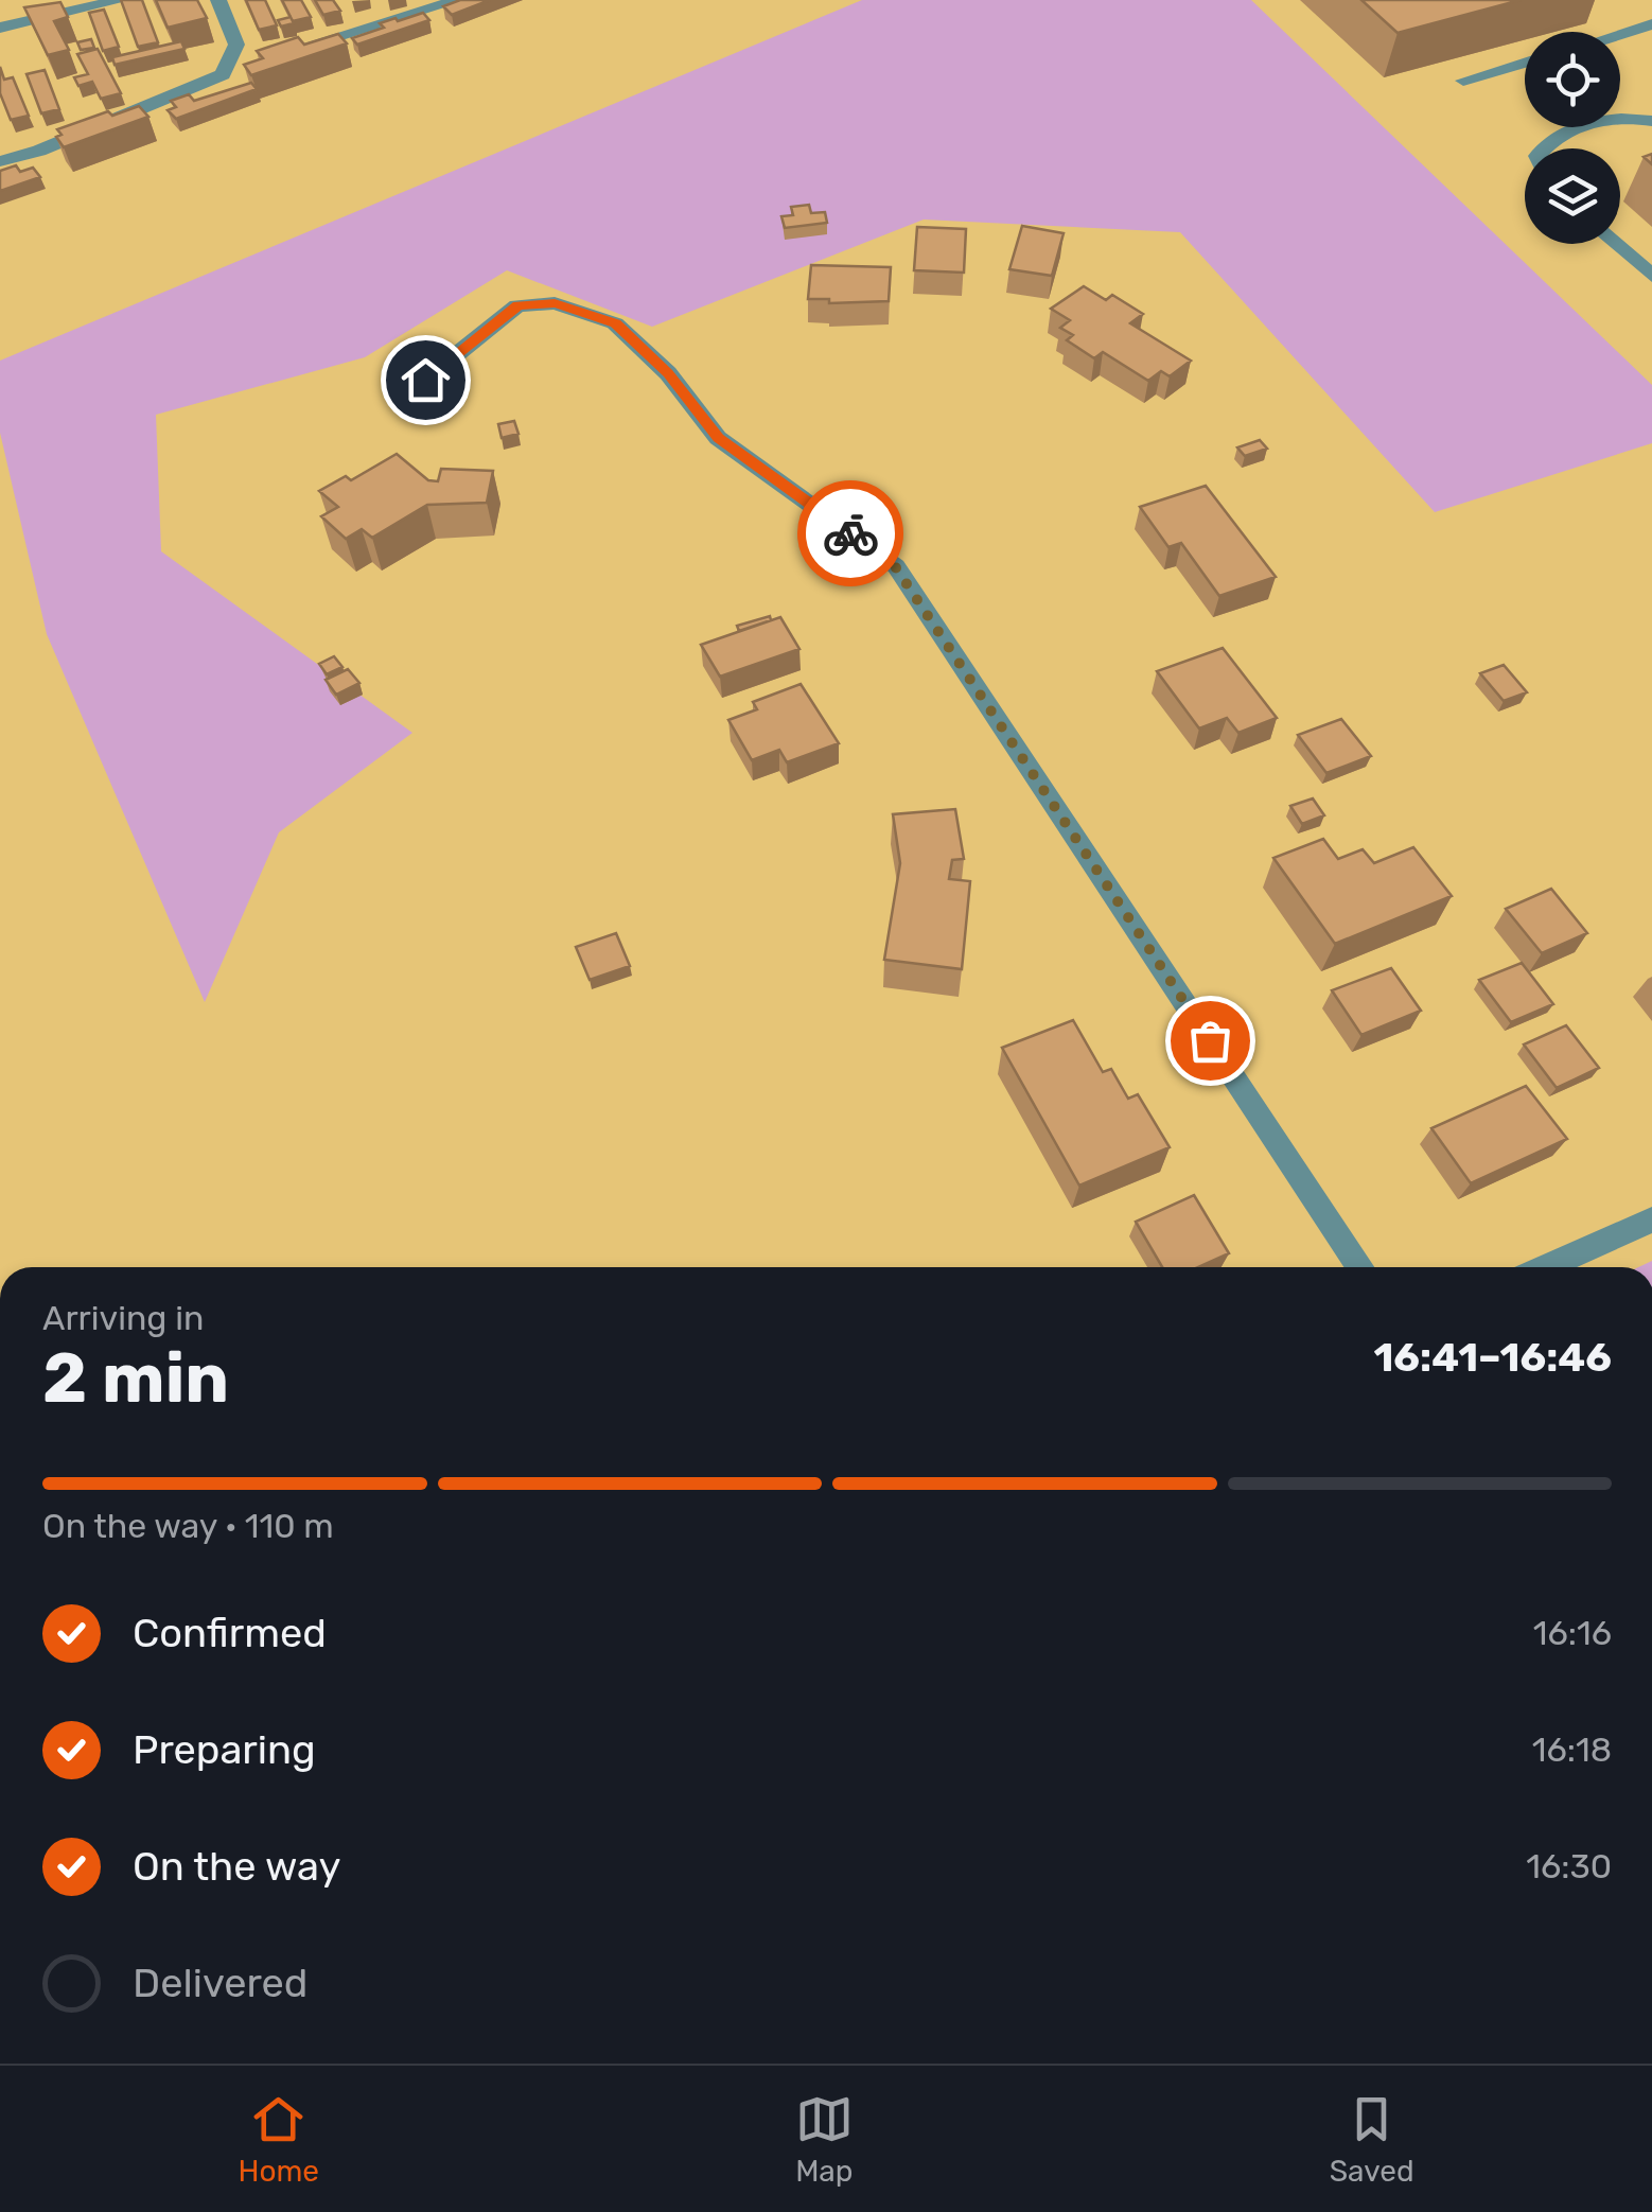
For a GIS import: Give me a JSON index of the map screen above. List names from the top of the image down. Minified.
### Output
{"page":{"heading":["2 min","Arriving in","16:41–16:46"],"bar":"On the way · 110 m","list":[["Confirmed","16:16"],["Preparing","16:18"],["On the way","16:30"],"Delivered"],"tabs":["Home","Map","Saved"]}}
